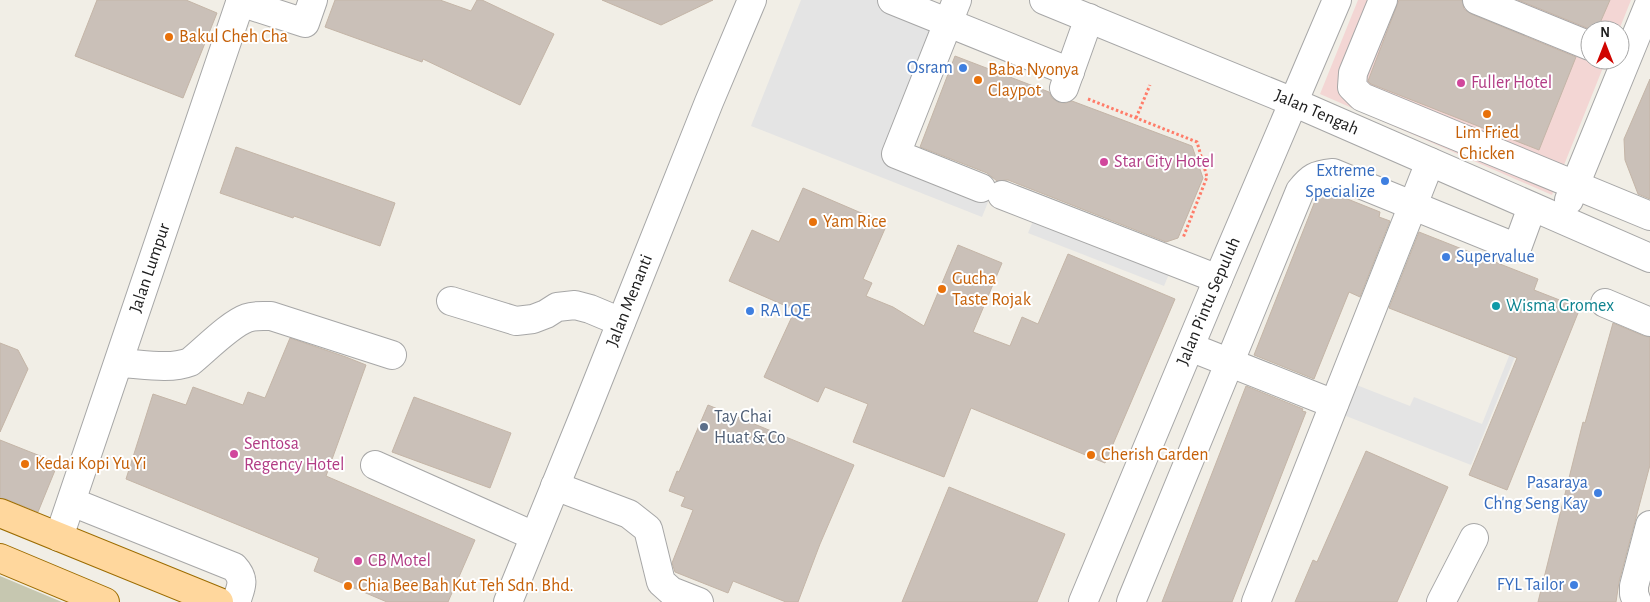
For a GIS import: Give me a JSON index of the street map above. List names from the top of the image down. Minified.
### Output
{"streets":{"street":["Jalan Tengah","Jalan Lumpur","Jalan Menanti","Jalan Pintu Sepuluh"]},"crossings":[["Jalan Tengah","Jalan Pintu Sepuluh"]],"places":["Bakul Cheh Cha","Osram","Baba Nyonya Claypot","Fuller Hotel","Lim Fried Chicken","Star City Hotel","Extreme Specialize","Yam Rice","Supervalue","Gucha Taste Rojak","Wisma Gromex","RA LQE","Tay Chai Huat & Co","Sentosa Regency Hotel","Cherish Garden","Kedai Kopi Yu Yi","Pasaraya Ch'ng Seng Kay","CB Motel","FYL Tailor","Chia Bee Bah Kut Teh Sdn. Bhd."],"north":"top"}
